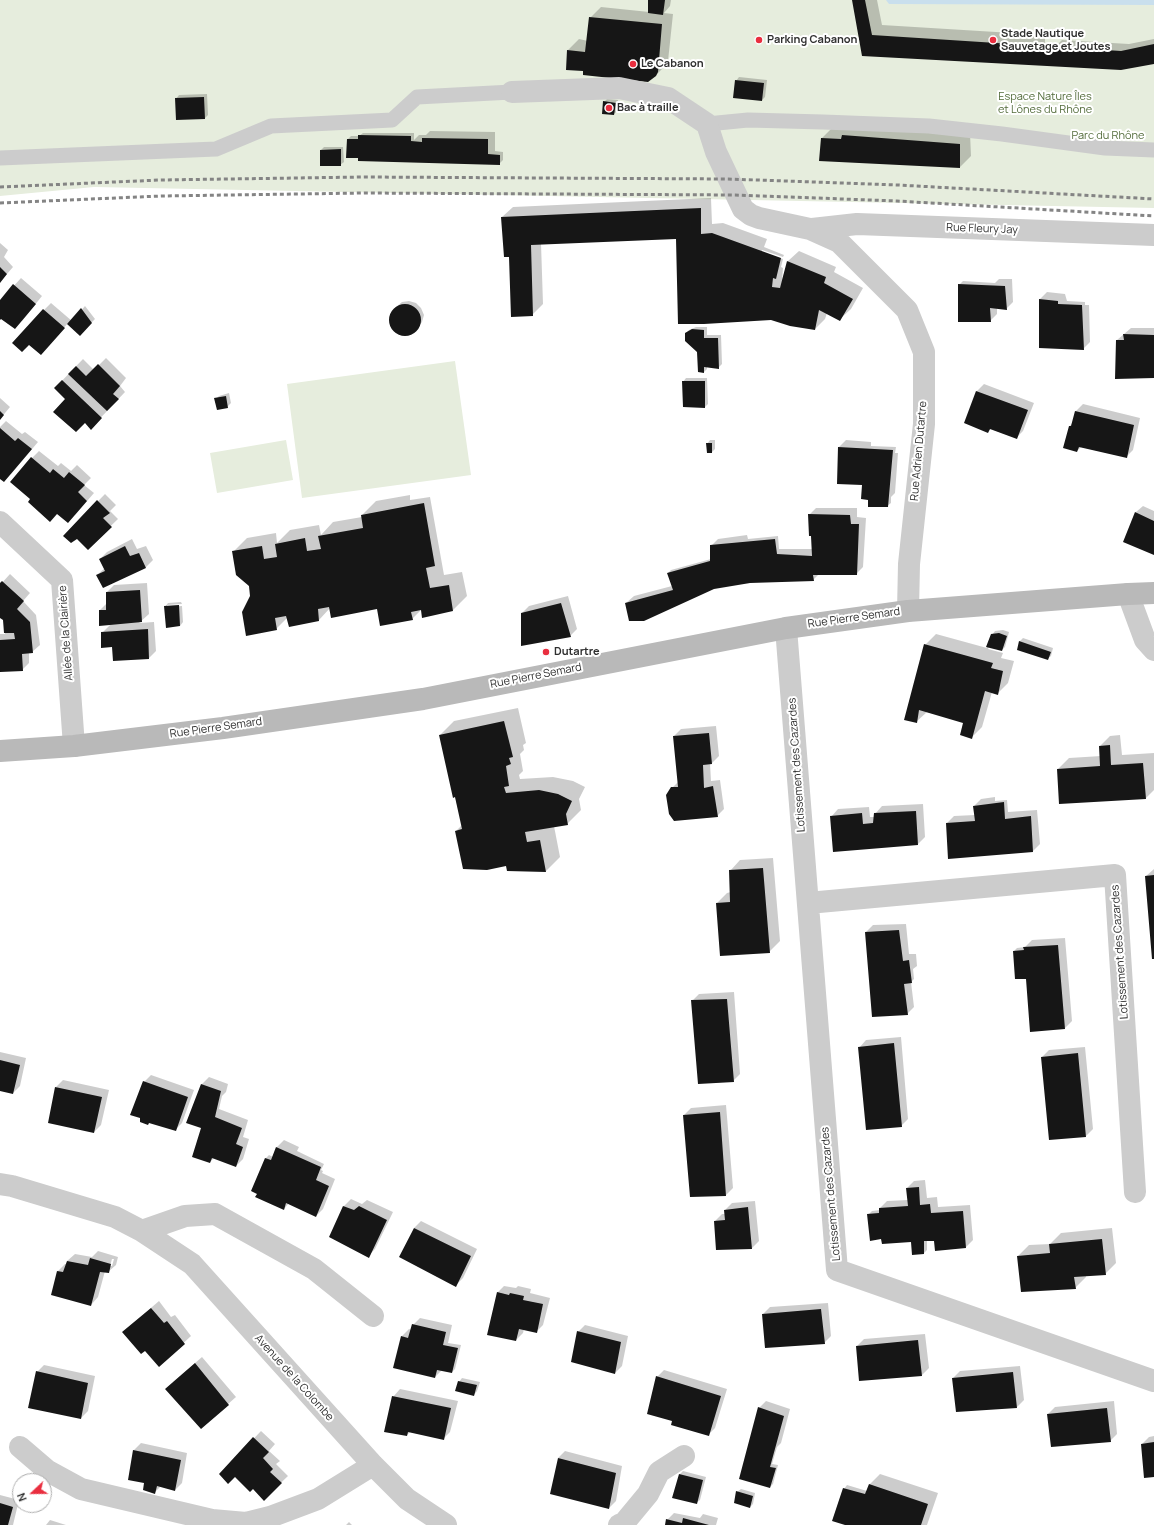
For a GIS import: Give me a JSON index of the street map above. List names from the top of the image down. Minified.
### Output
{"streets":{"main road":["Rue Pierre Semard"],"street":["Rue Fleury Jay","Rue Adrien Dutartre","Allée de la Clairière","Lotissement des Cazardes","Avenue de la Colombe"]},"crossings":[["Rue Fleury Jay","Rue Adrien Dutartre"],["Rue Adrien Dutartre","Rue Pierre Semard"],["Rue Pierre Semard","Allée de la Clairière"],["Rue Pierre Semard","Lotissement des Cazardes"]],"parks":["Espace Nature Îles et Lônes du Rhône","Parc du Rhône"],"places":["Parking Cabanon","Stade Nautique Sauvetage et Joutes","Le Cabanon","Bac à traille","Dutartre"],"north":"left"}
